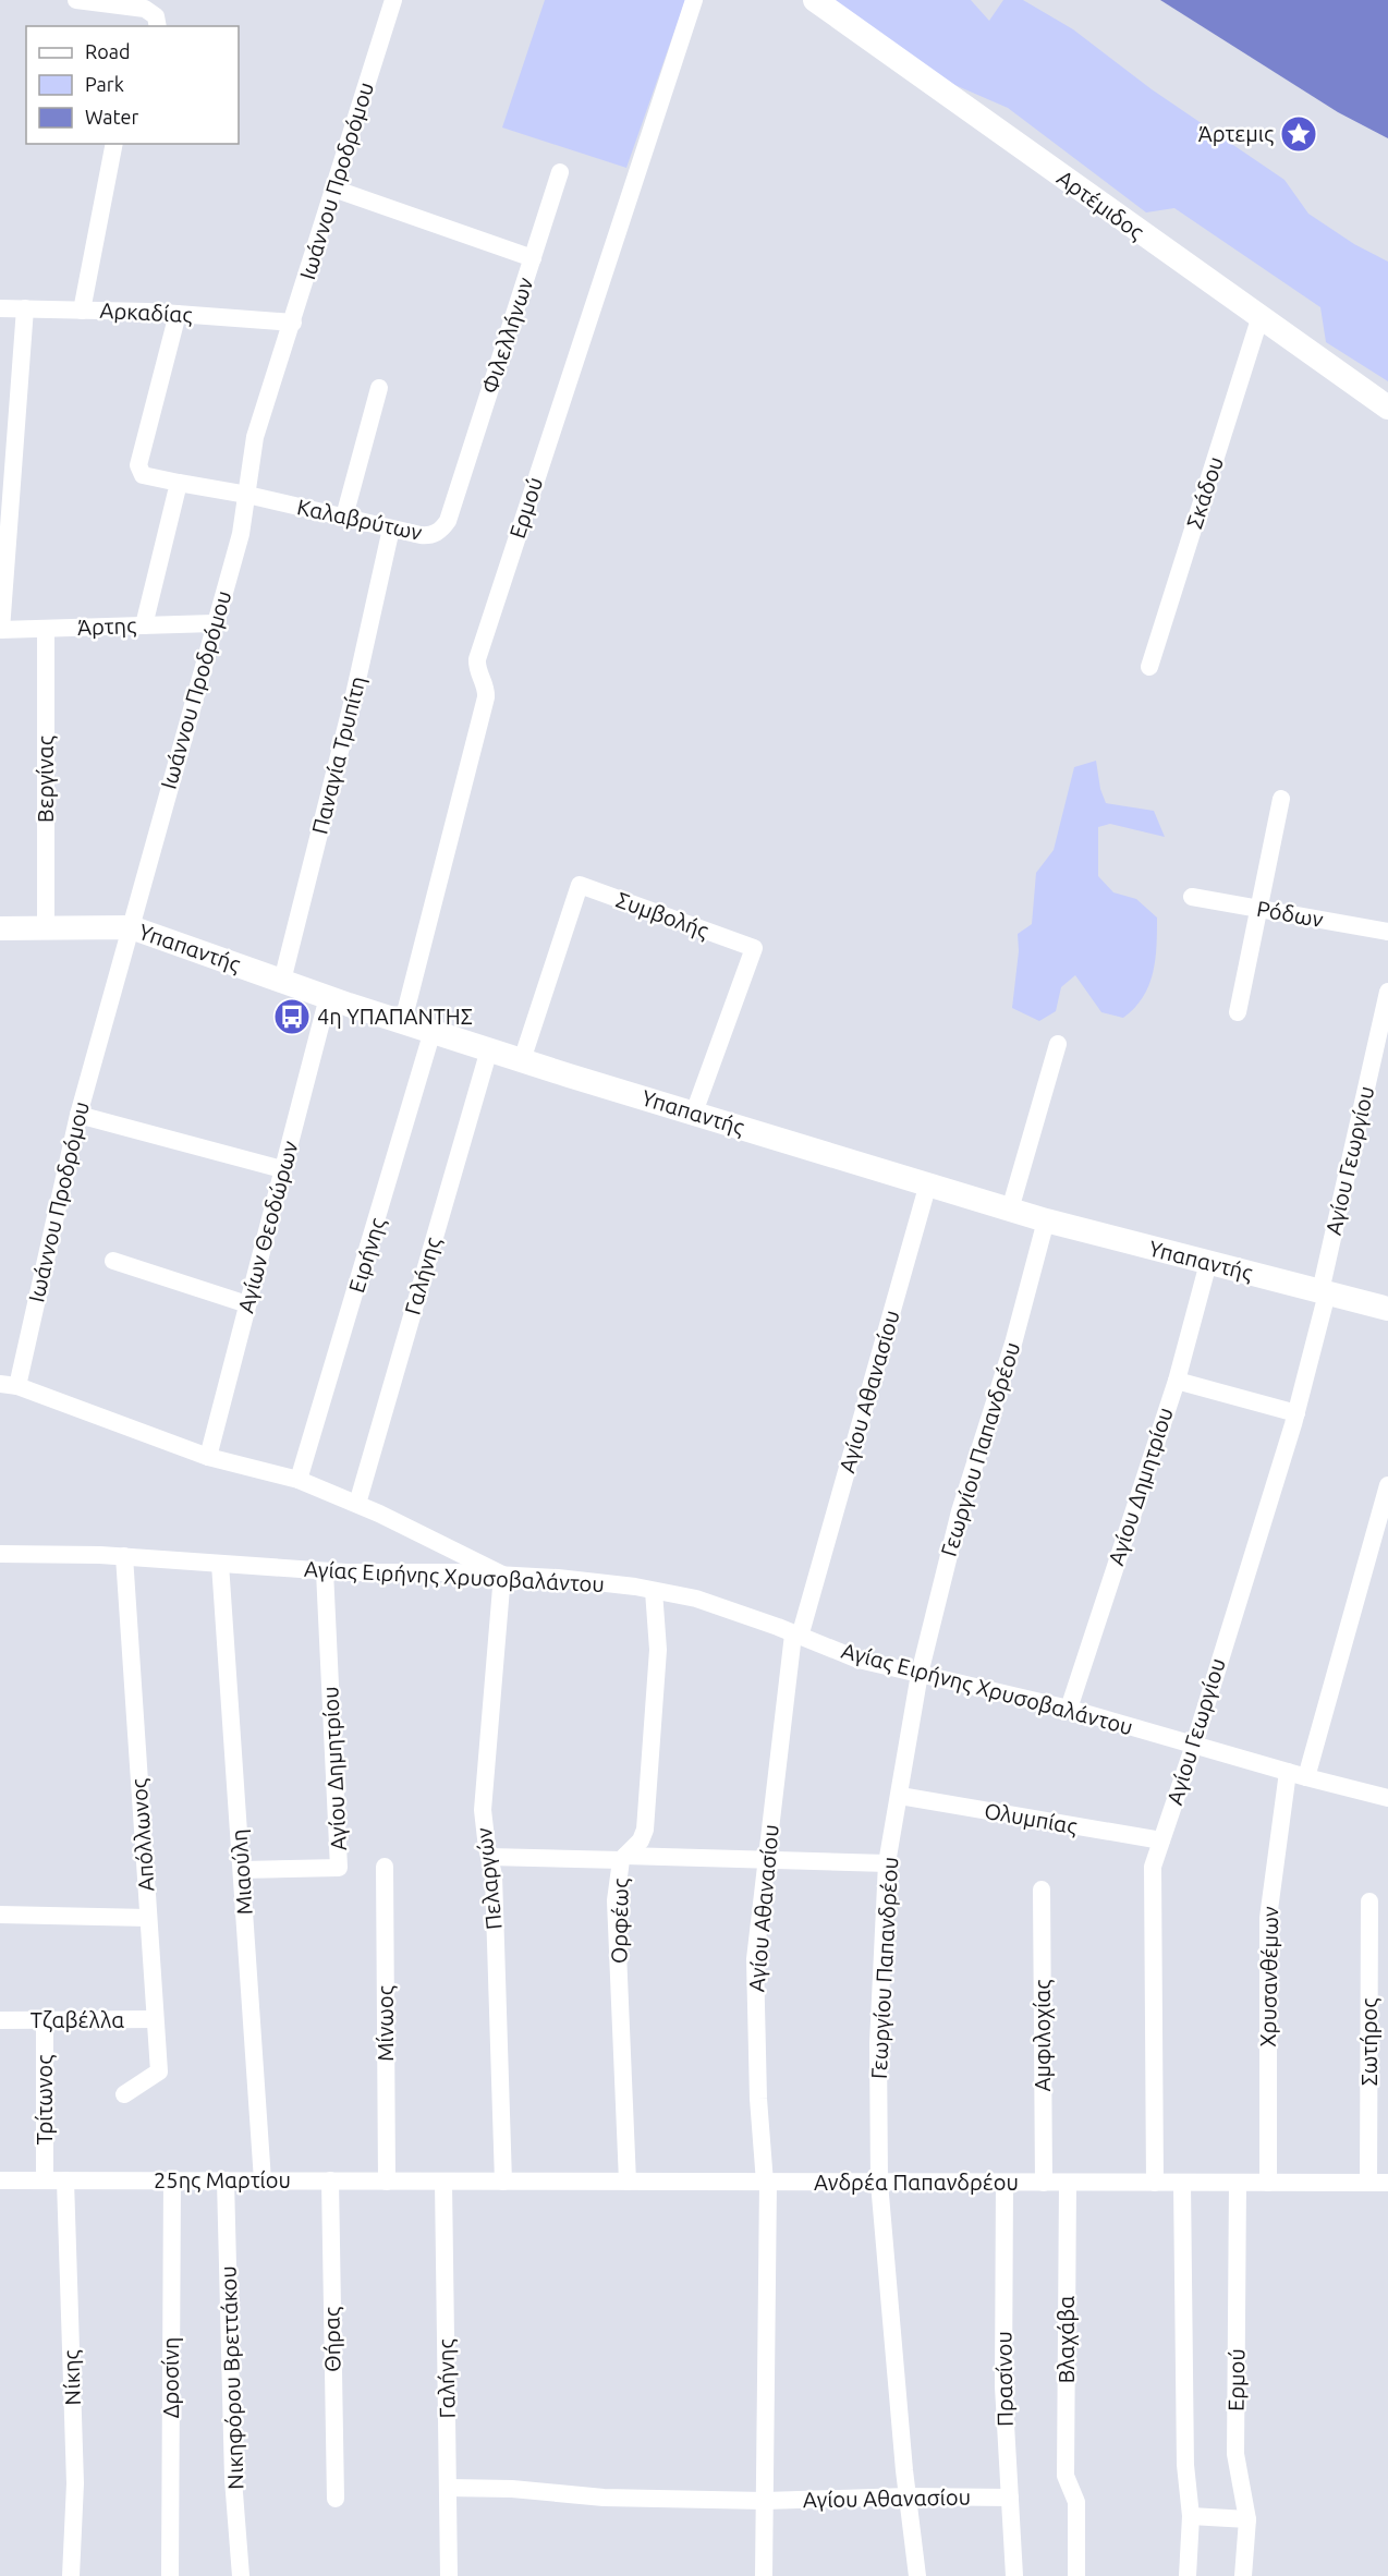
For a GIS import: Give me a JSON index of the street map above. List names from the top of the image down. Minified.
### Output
{"streets":{"street":["Ιωάννου Προδρόμου","Αρτέμιδος","Αρκαδίας","Φιλελλήνων","Σκάδου","Ερμού","Καλαβρύτων","Άρτης","Παναγία Τρυπίτη","Βεργίνας","Ρόδων","Συμβολής","Υπαπαντής","Αγίου Γεωργίου","Αγίων Θεοδώρων","Ειρήνης","Γαλήνης","Αγίου Αθανασίου","Γεωργίου Παπανδρέου","Αγίου Δημητρίου","Αγίας Ειρήνης Χρυσοβαλάντου","Ολυμπίας","Απόλλωνος","Μιαούλη","Πελαργών","Ορφέως","Χρυσανθέμων","Τζαβέλλα","Μίνωος","Αμφιλοχίας","Σωτήρος","Τρίτωνος","25ης Μαρτίου","Ανδρέα Παπανδρέου","Θήρας","Βλαχάβα","Νίκης","Δροσίνη","Νικηφόρου Βρεττάκου","Πρασίνου"]},"crossings":[["Ιωάννου Προδρόμου","Αρκαδίας"],["Ιωάννου Προδρόμου","Φιλελλήνων"],["Ιωάννου Προδρόμου","Καλαβρύτων"],["Ιωάννου Προδρόμου","Άρτης"],["Ιωάννου Προδρόμου","Υπαπαντής"],["Αρτέμιδος","Σκάδου"],["Αρκαδίας","Καλαβρύτων"],["Φιλελλήνων","Καλαβρύτων"],["Ερμού","Υπαπαντής"],["Ερμού","Ανδρέα Παπανδρέου"],["Καλαβρύτων","Παναγία Τρυπίτη"],["Άρτης","Βεργίνας"],["Παναγία Τρυπίτη","Υπαπαντής"],["Βεργίνας","Υπαπαντής"],["Συμβολής","Υπαπαντής"],["Υπαπαντής","Αγίου Γεωργίου"],["Υπαπαντής","Αγίων Θεοδώρων"],["Υπαπαντής","Ειρήνης"],["Υπαπαντής","Γαλήνης"],["Υπαπαντής","Αγίου Αθανασίου"],["Υπαπαντής","Γεωργίου Παπανδρέου"],["Υπαπαντής","Αγίου Δημητρίου"],["Αγίου Γεωργίου","Αγίας Ειρήνης Χρυσοβαλάντου"],["Αγίου Γεωργίου","Ολυμπίας"],["Αγίου Γεωργίου","Ανδρέα Παπανδρέου"],["Γαλήνης","25ης Μαρτίου"],["Γαλήνης","Ανδρέα Παπανδρέου"],["Αγίου Αθανασίου","Γεωργίου Παπανδρέου"],["Αγίου Αθανασίου","Αγίας Ειρήνης Χρυσοβαλάντου"],["Αγίου Αθανασίου","Ανδρέα Παπανδρέου"],["Αγίου Αθανασίου","Πρασίνου"],["Γεωργίου Παπανδρέου","Αγίας Ειρήνης Χρυσοβαλάντου"],["Γεωργίου Παπανδρέου","Ολυμπίας"],["Γεωργίου Παπανδρέου","Ανδρέα Παπανδρέου"],["Αγίου Δημητρίου","Αγίας Ειρήνης Χρυσοβαλάντου"],["Αγίου Δημητρίου","Μιαούλη"],["Αγίας Ειρήνης Χρυσοβαλάντου","Απόλλωνος"],["Αγίας Ειρήνης Χρυσοβαλάντου","Μιαούλη"],["Αγίας Ειρήνης Χρυσοβαλάντου","Πελαργών"],["Αγίας Ειρήνης Χρυσοβαλάντου","Ορφέως"],["Αγίας Ειρήνης Χρυσοβαλάντου","Χρυσανθέμων"],["Απόλλωνος","Τζαβέλλα"],["Μιαούλη","25ης Μαρτίου"],["Πελαργών","Ανδρέα Παπανδρέου"],["Ορφέως","Ανδρέα Παπανδρέου"],["Χρυσανθέμων","Ανδρέα Παπανδρέου"],["Τζαβέλλα","Τρίτωνος"],["Μίνωος","25ης Μαρτίου"],["Αμφιλοχίας","Ανδρέα Παπανδρέου"],["Σωτήρος","Ανδρέα Παπανδρέου"],["Τρίτωνος","25ης Μαρτίου"],["25ης Μαρτίου","Ανδρέα Παπανδρέου"],["25ης Μαρτίου","Θήρας"],["25ης Μαρτίου","Νίκης"],["25ης Μαρτίου","Δροσίνη"],["25ης Μαρτίου","Νικηφόρου Βρεττάκου"],["Ανδρέα Παπανδρέου","Βλαχάβα"],["Ανδρέα Παπανδρέου","Πρασίνου"]],"places":{"place":["Άρτεμις"],"bus stop":["4η ΥΠΑΠΑΝΤΗΣ"]},"legend":["Road","Park","Water"]}
